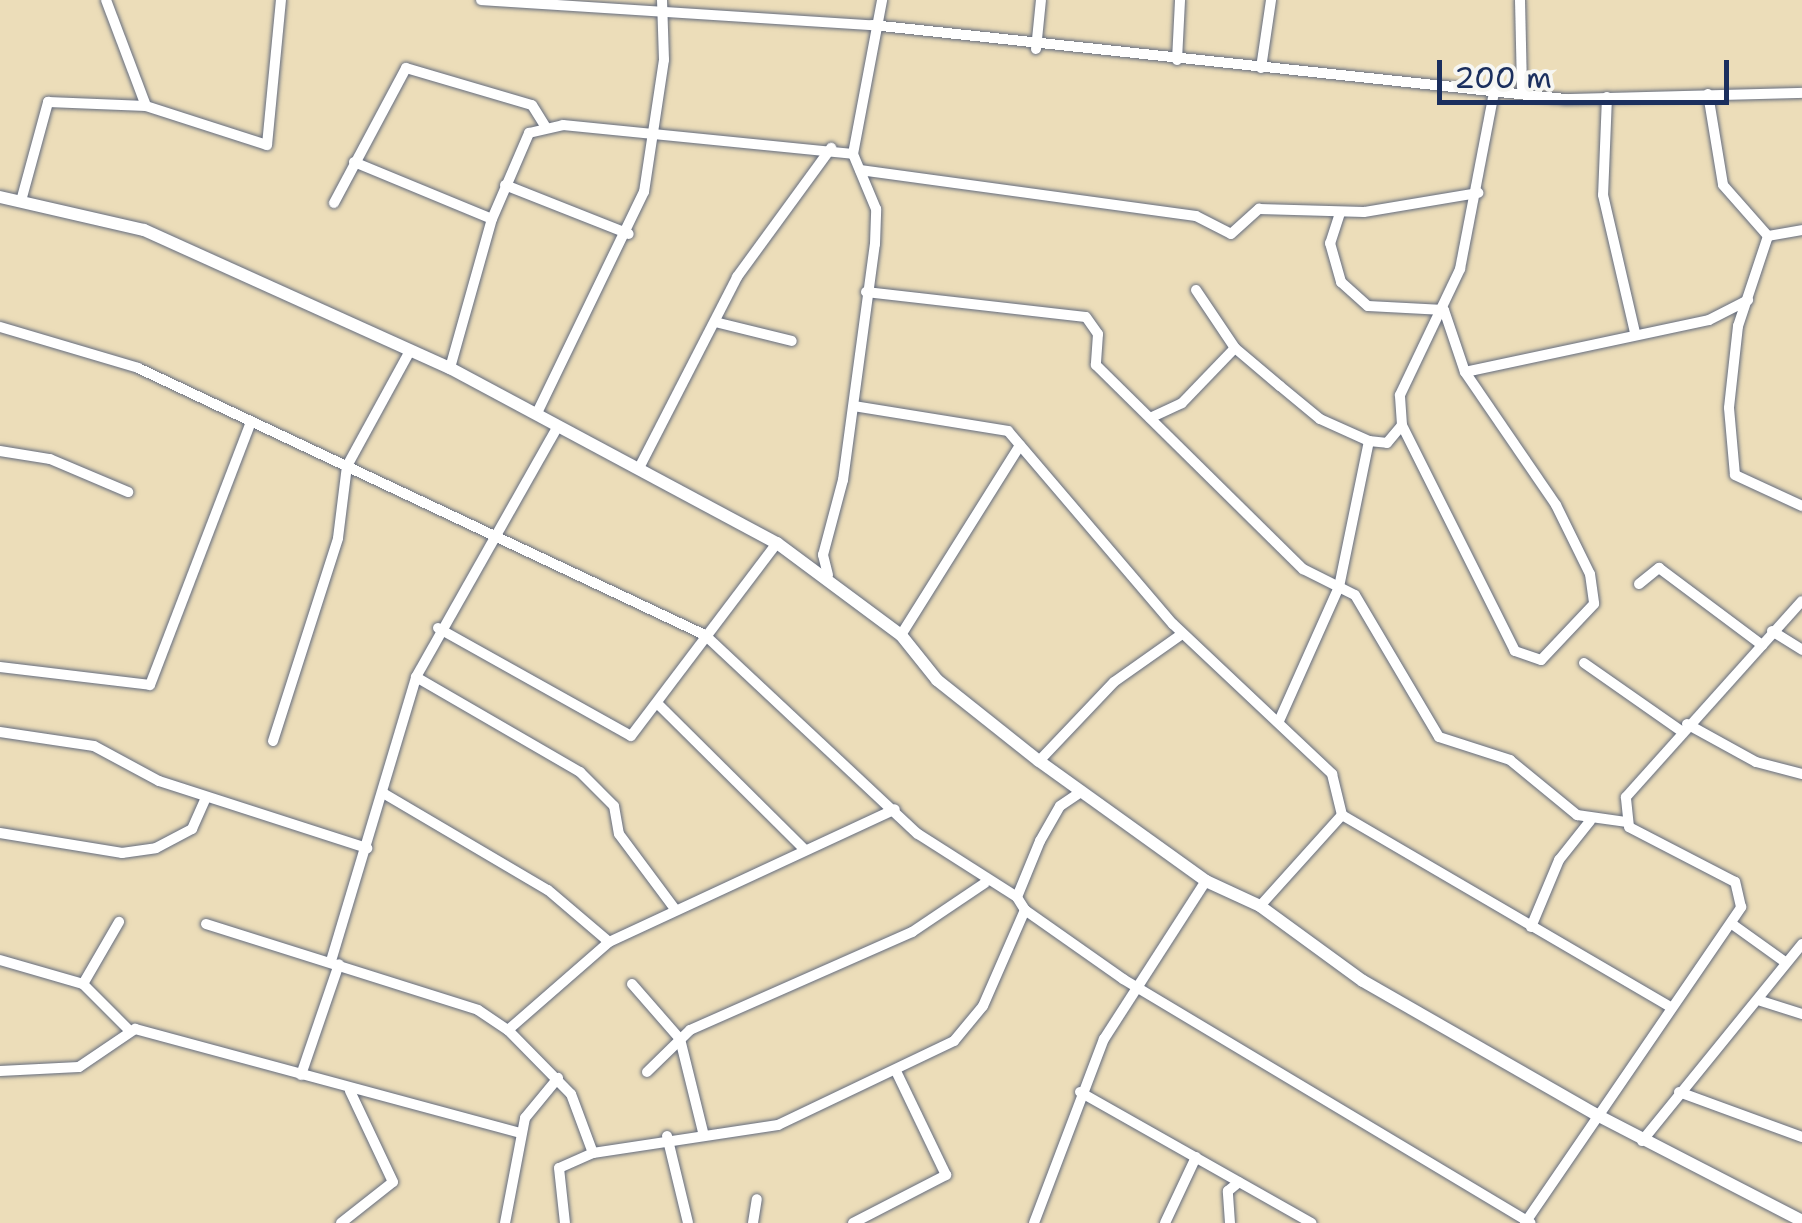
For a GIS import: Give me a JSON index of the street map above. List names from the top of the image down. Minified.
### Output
{"scale_bar":"200 m"}
